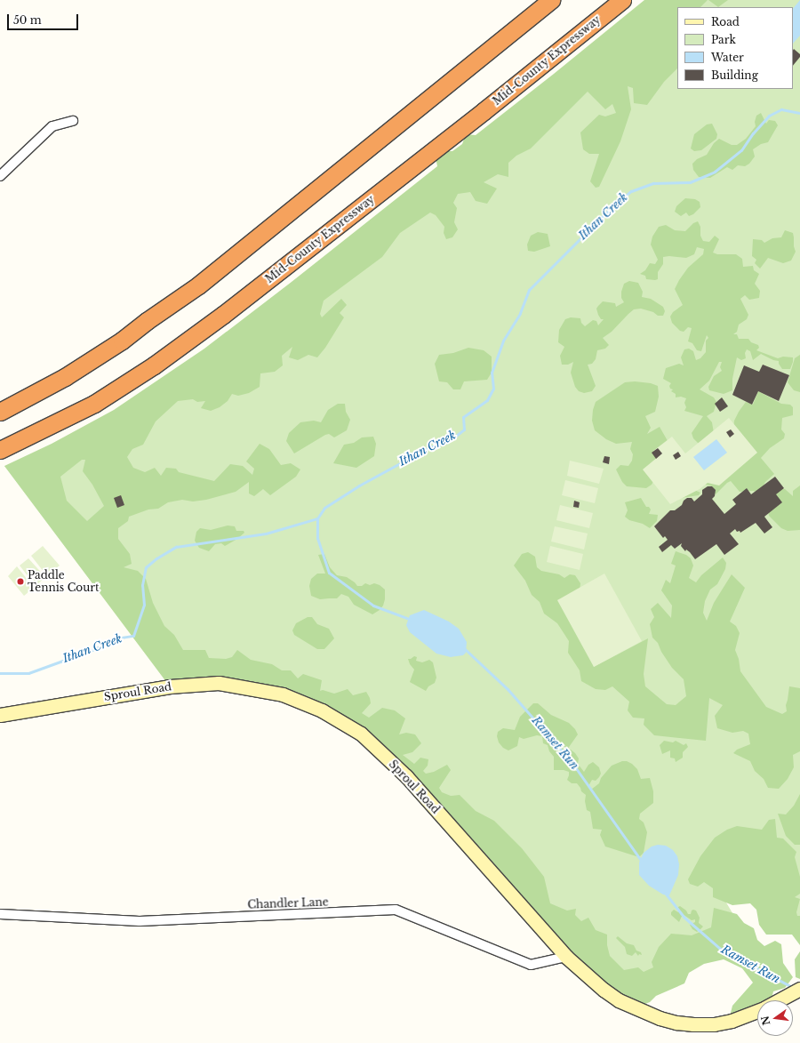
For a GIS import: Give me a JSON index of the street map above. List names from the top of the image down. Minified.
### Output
{"streets":{"highway":["Mid-County Expressway"],"main road":["Sproul Road"],"street":["Chandler Lane"]},"crossings":[["Sproul Road","Chandler Lane"]],"water":["Ithan Creek","Ramset Run"],"places":["Paddle Tennis Court"],"legend":["Road","Park","Water","Building"],"scale_bar":"50 m","north":"left"}
